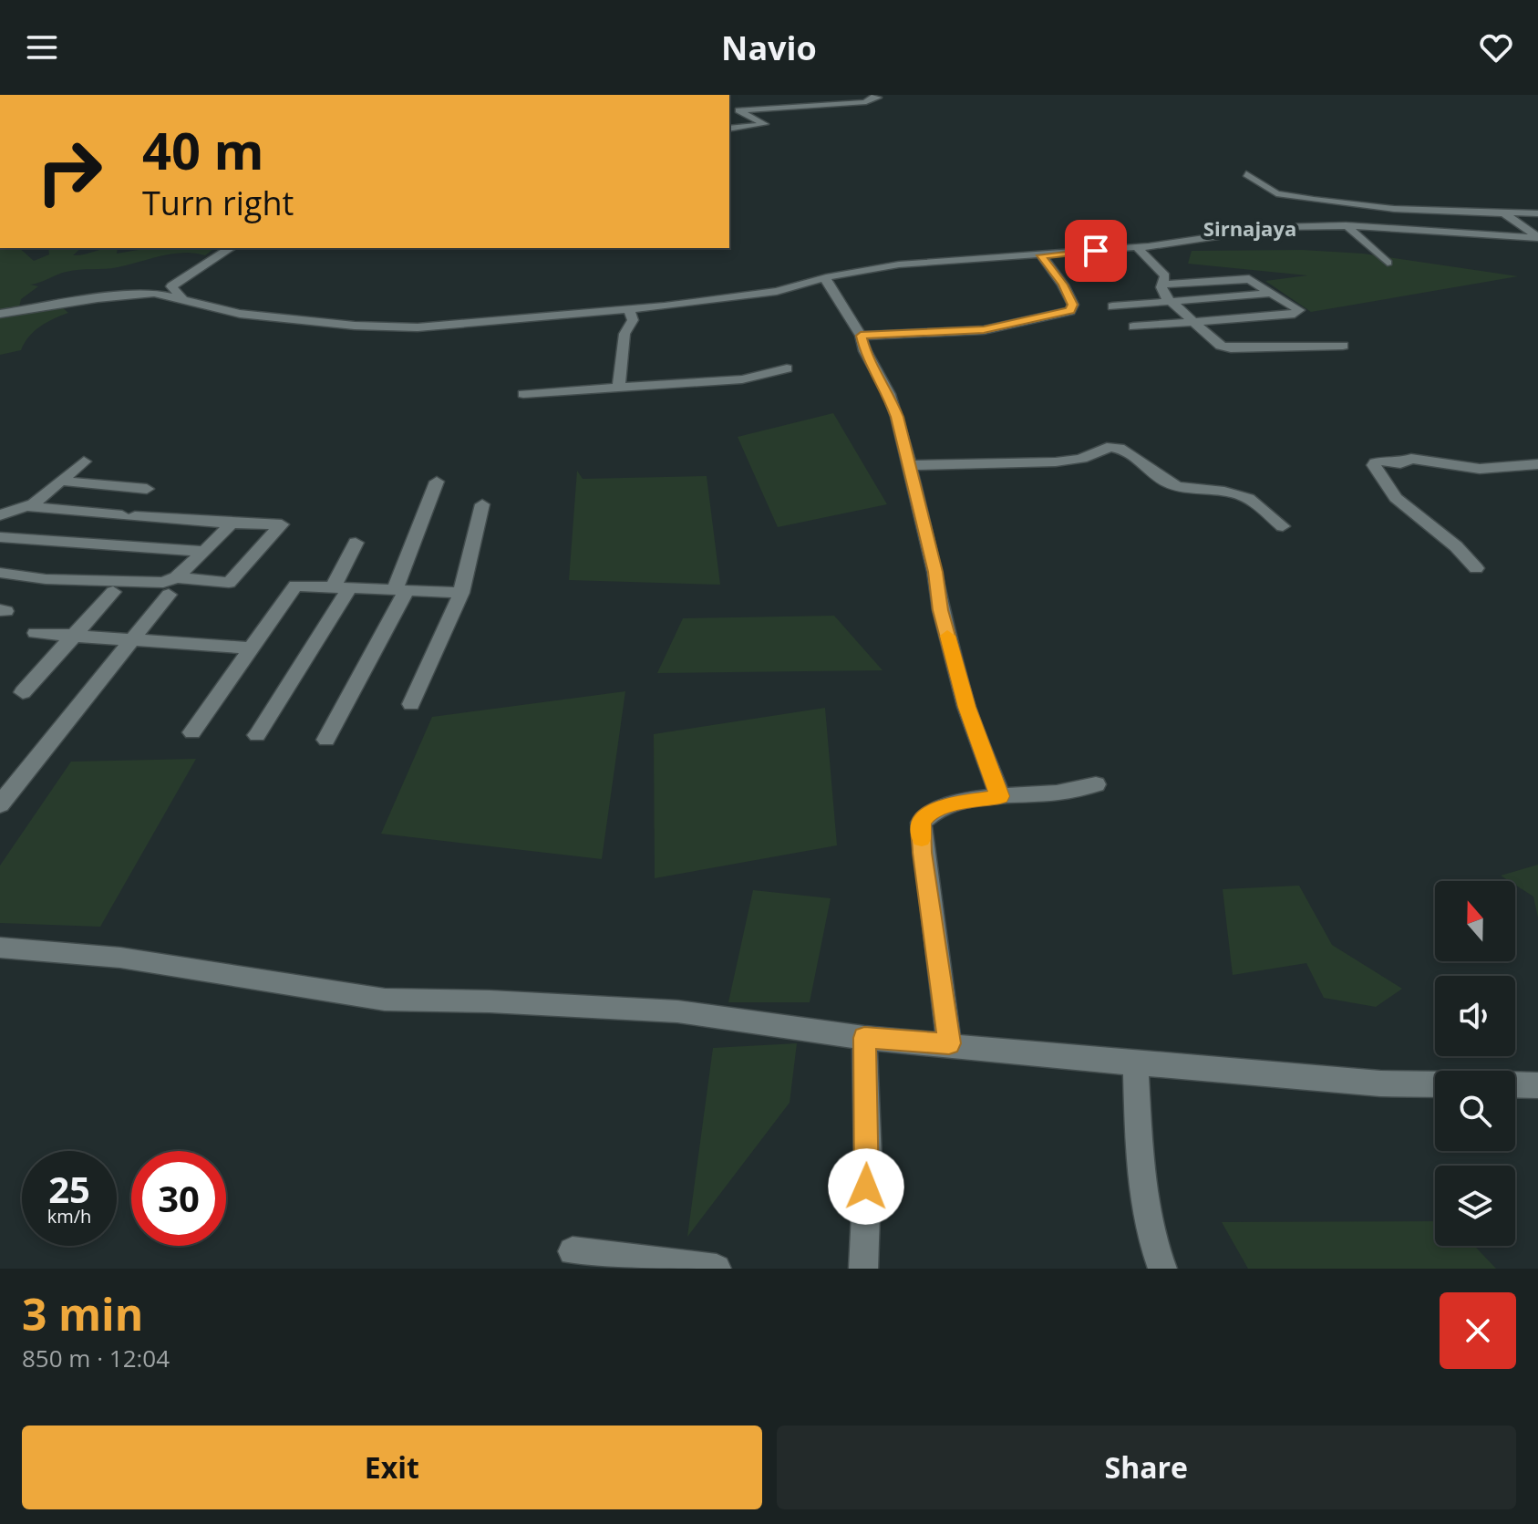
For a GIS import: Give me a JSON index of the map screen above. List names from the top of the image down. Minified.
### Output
{"districts":["Sirnajaya"],"north":"top","page":{"header":"Navio","turn":["40 m","Turn right"],"speed":"25 km/h","limit":"30","heading":["3 min","850 m · 12:04"],"buttons":["Exit","Share"]}}
